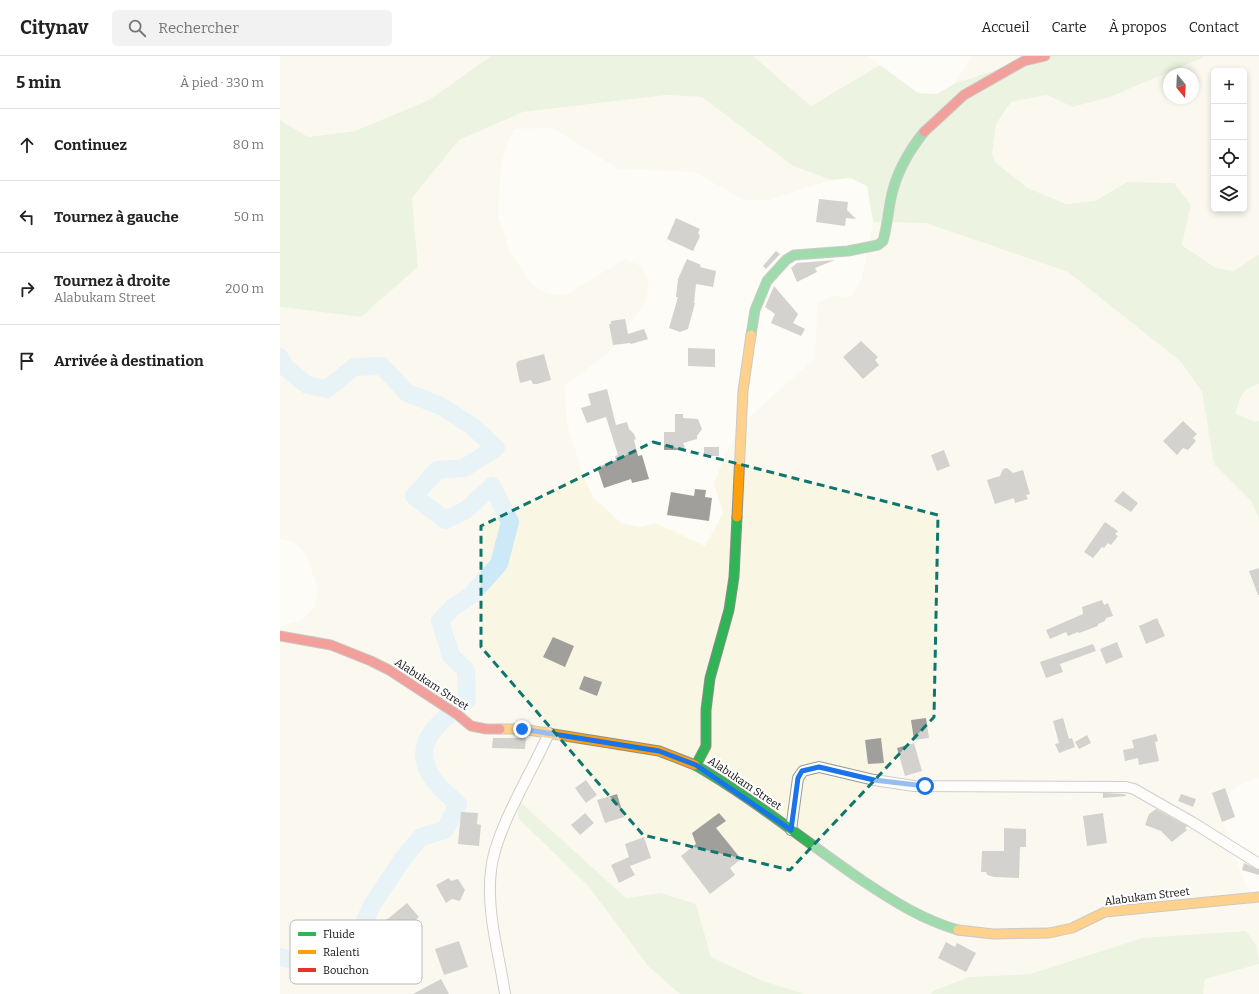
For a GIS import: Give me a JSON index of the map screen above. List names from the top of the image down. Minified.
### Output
{"streets":{"street":["Alabukam Street"]},"legend":["Fluide","Ralenti","Bouchon"],"north":"bottom","page":{"header":"Citynav","search":"Rechercher","nav":["Accueil","Carte","À propos","Contact"],"heading":["5 min","À pied · 330 m"],"map_buttons":["+","−"],"list":[["Continuez","80 m"],["Tournez à gauche","50 m"],["Tournez à droite","Alabukam Street","200 m"],"Arrivée à destination"]}}
